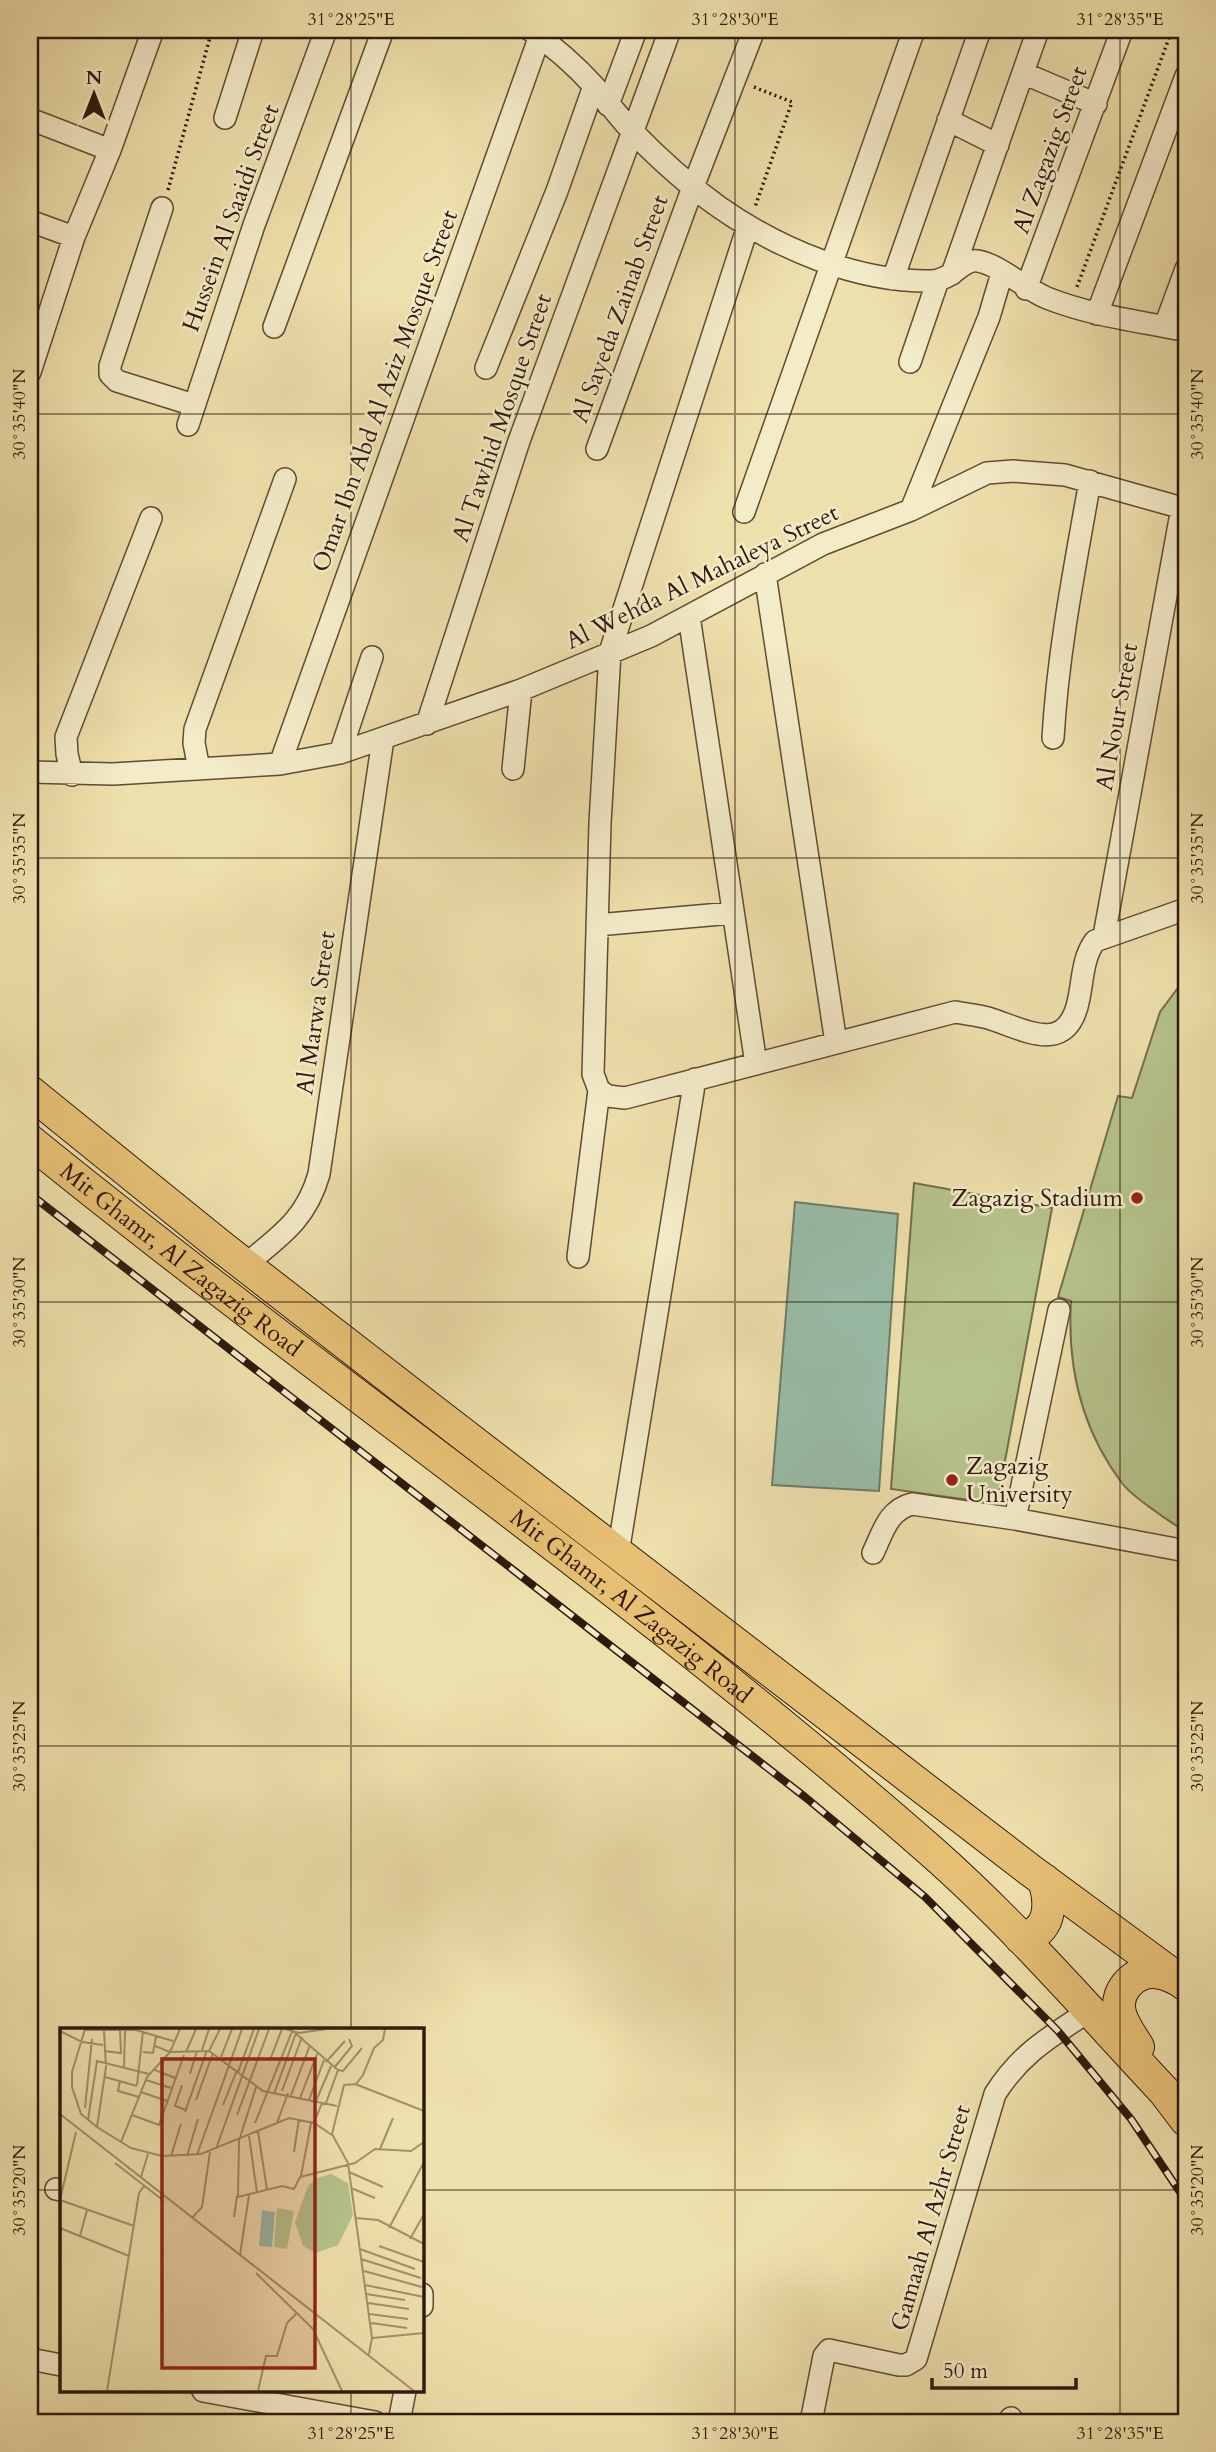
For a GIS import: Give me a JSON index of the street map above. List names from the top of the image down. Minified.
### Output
{"streets":{"highway":["Mit Ghamr, Al Zagazig Road"],"street":["Al Zagazig Street","Hussein Al Saaidi Street","Al Sayeda Zainab Street","Omar Ibn Abd Al Aziz Mosque Street","Al Tawhid Mosque Street","Al Wehda Al Mahaleya Street","Al Nour Street","Al Marwa Street","Gamaah Al Azhr Street"]},"crossings":[["Omar Ibn Abd Al Aziz Mosque Street","Al Wehda Al Mahaleya Street"],["Al Tawhid Mosque Street","Al Wehda Al Mahaleya Street"],["Al Wehda Al Mahaleya Street","Al Nour Street"],["Al Wehda Al Mahaleya Street","Al Marwa Street"],["Al Marwa Street","Mit Ghamr, Al Zagazig Road"],["Mit Ghamr, Al Zagazig Road","Gamaah Al Azhr Street"]],"places":["Zagazig Stadium","Zagazig University"],"scale_bar":"50 m","north":"top","coordinates":["31°28'25\"E","31°28'30\"E","31°28'35\"E","30°35'40\"N","30°35'35\"N","30°35'30\"N","30°35'25\"N","30°35'20\"N"]}
